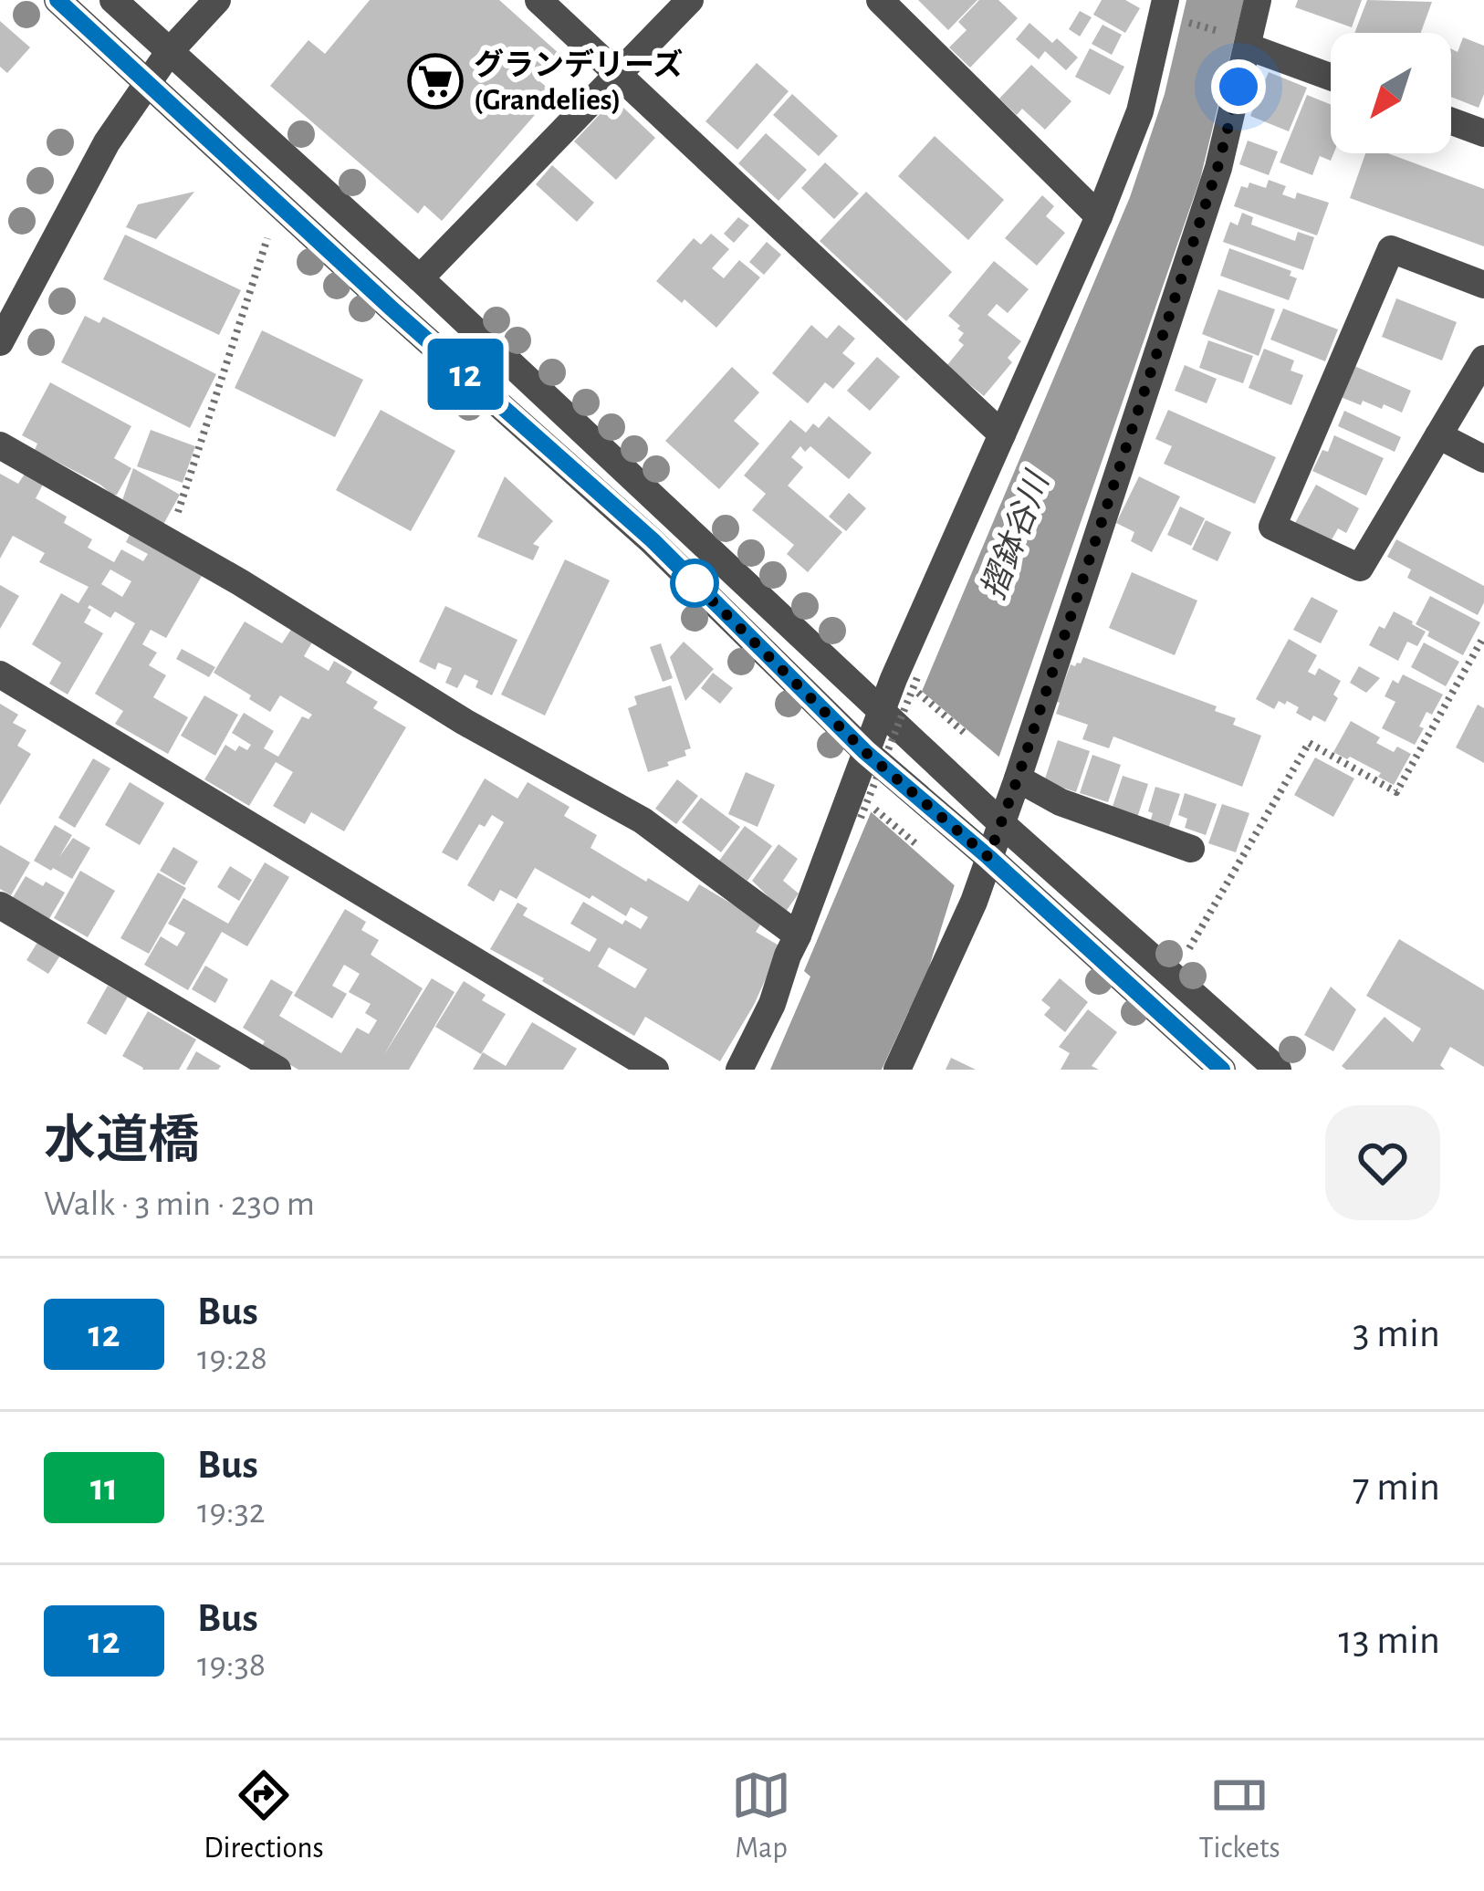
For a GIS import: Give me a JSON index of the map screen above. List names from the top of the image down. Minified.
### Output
{"water":["摺鉢谷川"],"places":{"supermarket":["グランデリーズ (Grandelies)"]},"lines":["bus line 12"],"north":"bottom left","page":{"on_map":"12","heading":["水道橋","Walk · 3 min · 230 m"],"list":[{"mark":"12","name":"Bus","note":"19:28","value":"3 min"},{"mark":"11","name":"Bus","note":"19:32","value":"7 min"},{"mark":"12","name":"Bus","note":"19:38","value":"13 min"}],"tabs":["Directions","Map","Tickets"]}}
